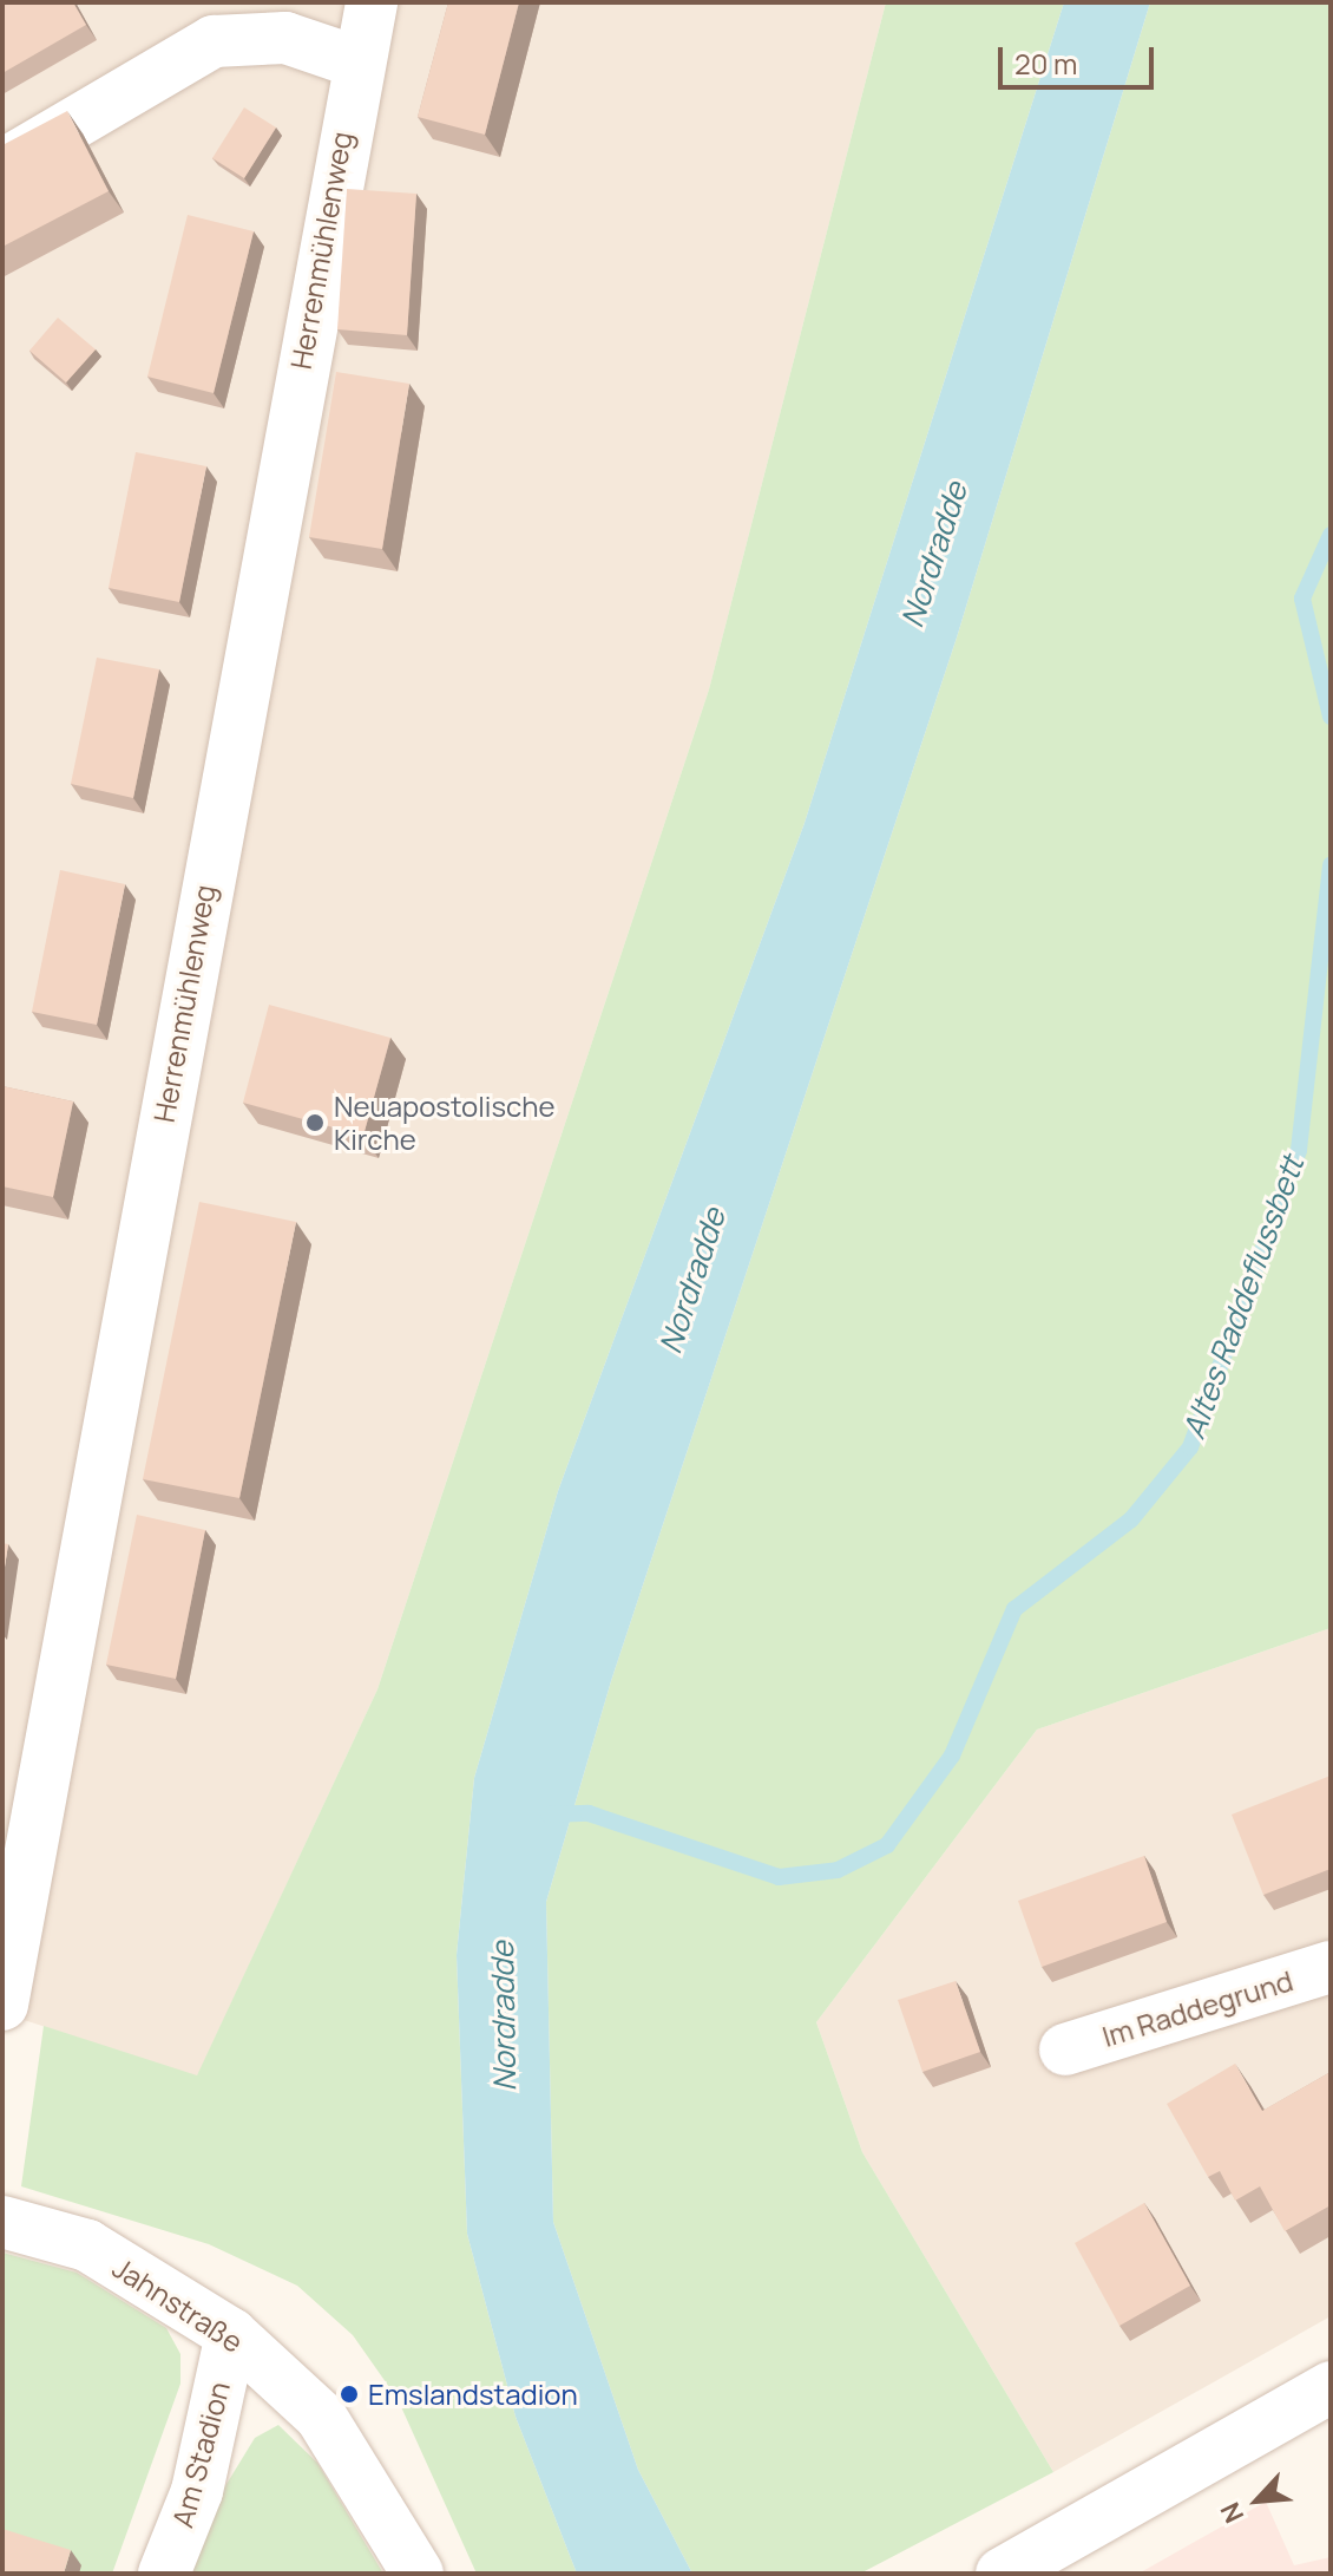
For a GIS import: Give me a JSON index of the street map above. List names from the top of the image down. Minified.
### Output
{"streets":{"street":["Herrenmühlenweg","Im Raddegrund","Jahnstraße","Am Stadion"]},"crossings":[["Jahnstraße","Am Stadion"]],"water":["Nordradde","Altes Raddeflussbett"],"places":["Neuapostolische Kirche","Emslandstadion"],"scale_bar":"20 m","north":"bottom left"}
